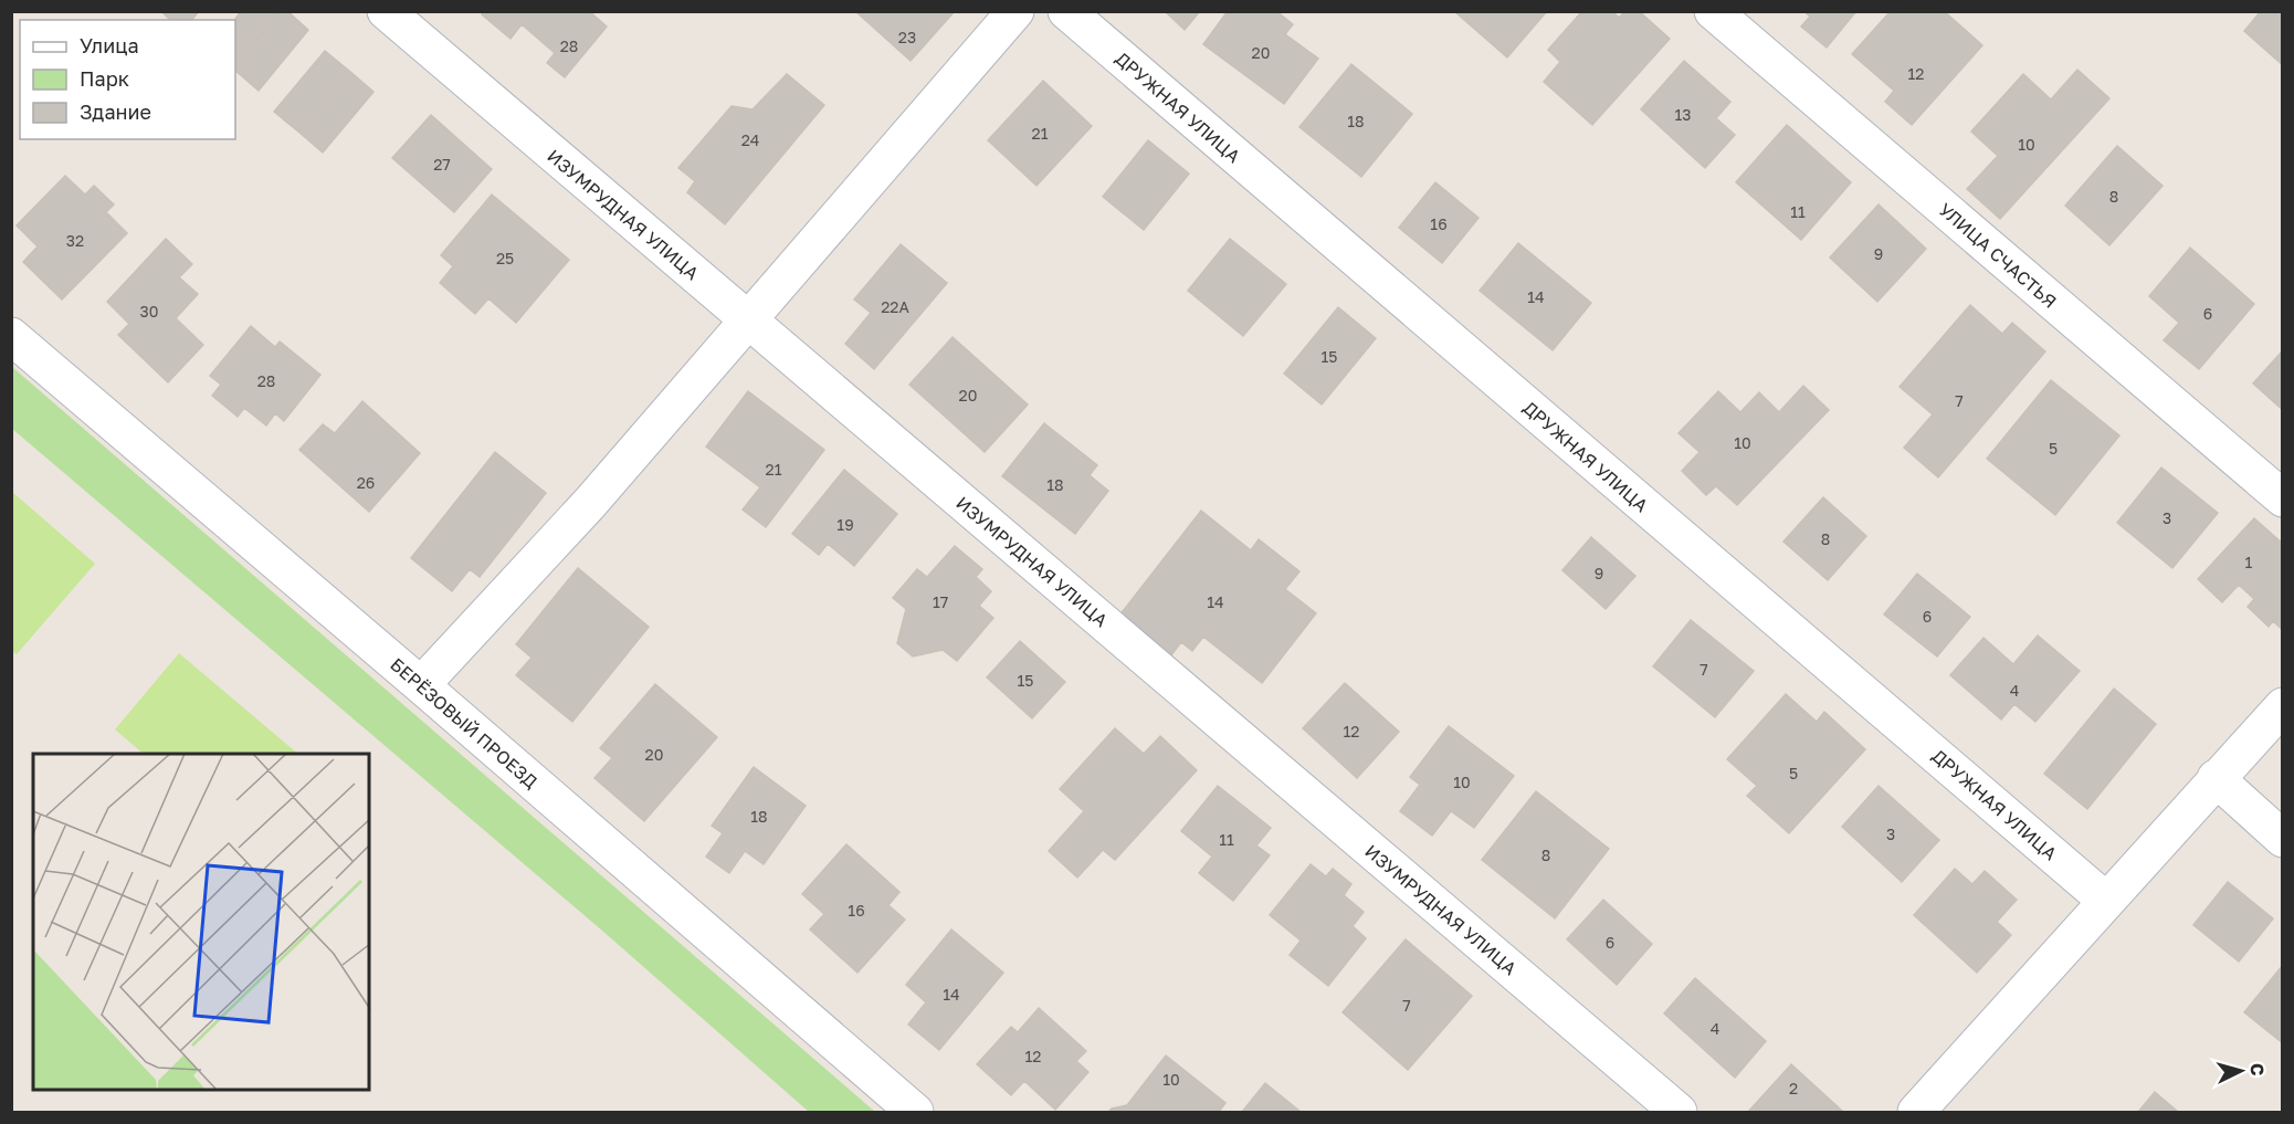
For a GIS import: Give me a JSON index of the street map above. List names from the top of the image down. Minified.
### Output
{"streets":{"street":["ДРУЖНАЯ УЛИЦА","ИЗУМРУДНАЯ УЛИЦА","УЛИЦА СЧАСТЬЯ","БЕРЁЗОВЫЙ ПРОЕЗД"]},"house_numbers":["23","28","20","12","13","18","21","24","10","27","8","11","16","32","9","25","14","22А","30","6","15","28","20","7","10","5","21","26","18","3","19","8","1","9","17","14","6","7","15","4","12","20","5","10","18","3","11","8","16","6","14","7","4","12","10","2"],"legend":["Улица","Парк","Здание"],"north":"right"}
